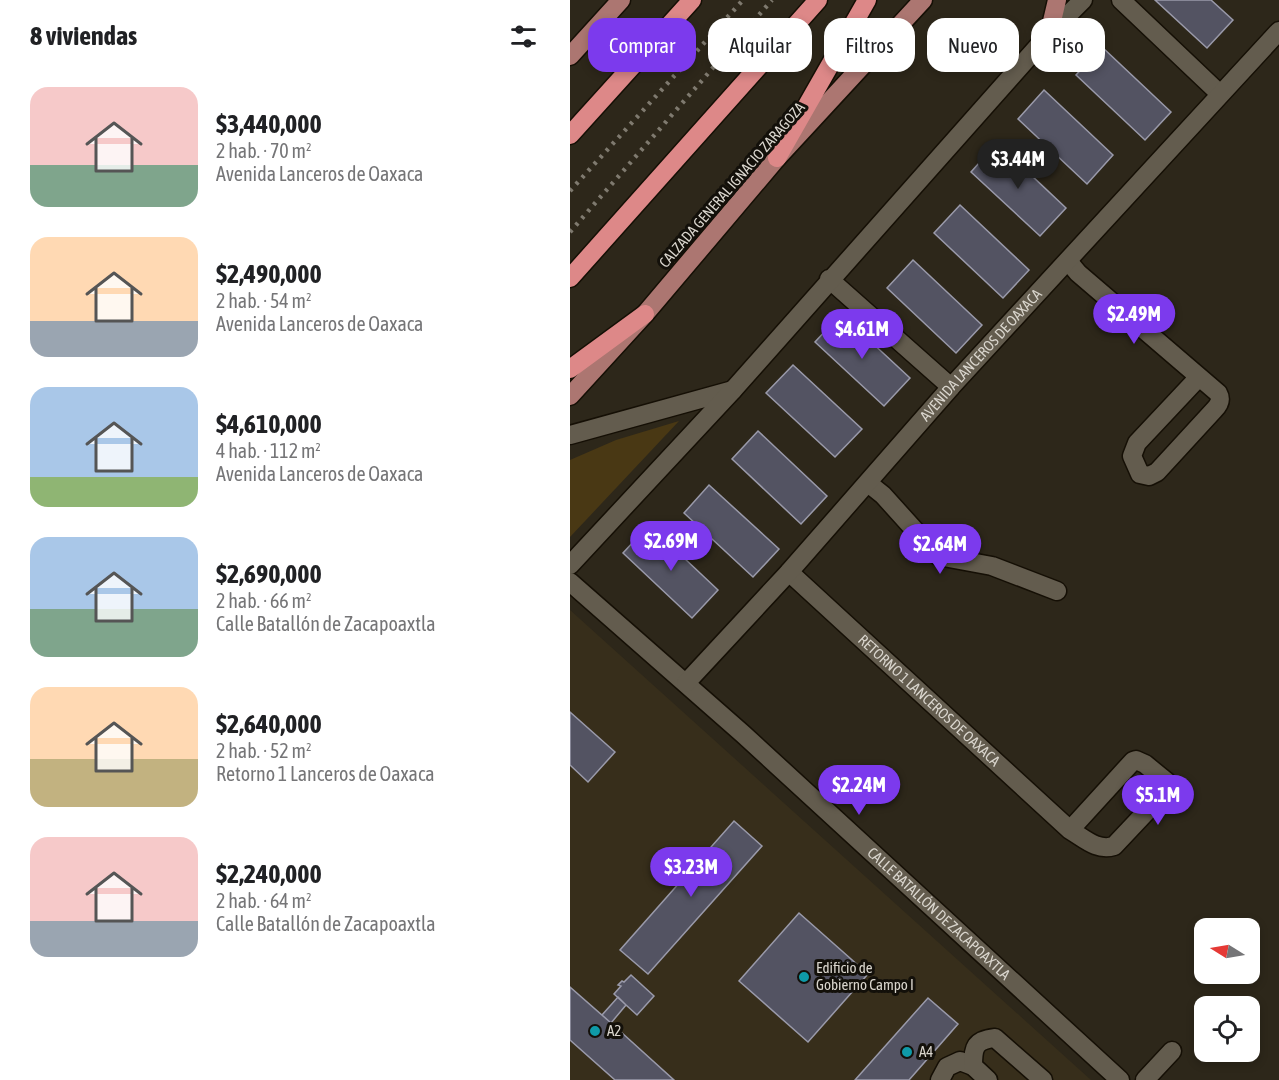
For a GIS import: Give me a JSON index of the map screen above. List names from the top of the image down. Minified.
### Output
{"streets":{"main road":["CALZADA GENERAL IGNACIO ZARAGOZA"],"street":["AVENIDA LANCEROS DE OAXACA","RETORNO 1 LANCEROS DE OAXACA","CALLE BATALLÓN DE ZACAPOAXTLA"]},"crossings":[["AVENIDA LANCEROS DE OAXACA","RETORNO 1 LANCEROS DE OAXACA"],["AVENIDA LANCEROS DE OAXACA","CALLE BATALLÓN DE ZACAPOAXTLA"]],"places":["Edificio de Gobierno Campo I","A2","A4"],"north":"left","page":{"heading":"8 viviendas","chip":["Comprar","Alquilar","Filtros","Nuevo","Piso"],"list":[{"name":"$3,440,000","note":"2 hab. · 70 m² · Avenida Lanceros de Oaxaca"},{"name":"$2,490,000","note":"2 hab. · 54 m² · Avenida Lanceros de Oaxaca"},{"name":"$4,610,000","note":"4 hab. · 112 m² · Avenida Lanceros de Oaxaca"},{"name":"$2,690,000","note":"2 hab. · 66 m² · Calle Batallón de Zacapoaxtla"},{"name":"$2,640,000","note":"2 hab. · 52 m² · Retorno 1 Lanceros de Oaxaca"},{"name":"$2,240,000","note":"2 hab. · 64 m² · Calle Batallón de Zacapoaxtla"}],"price":["$3.44M","$2.49M","$4.61M","$2.69M","$2.64M","$2.24M","$5.1M","$3.23M"]}}
